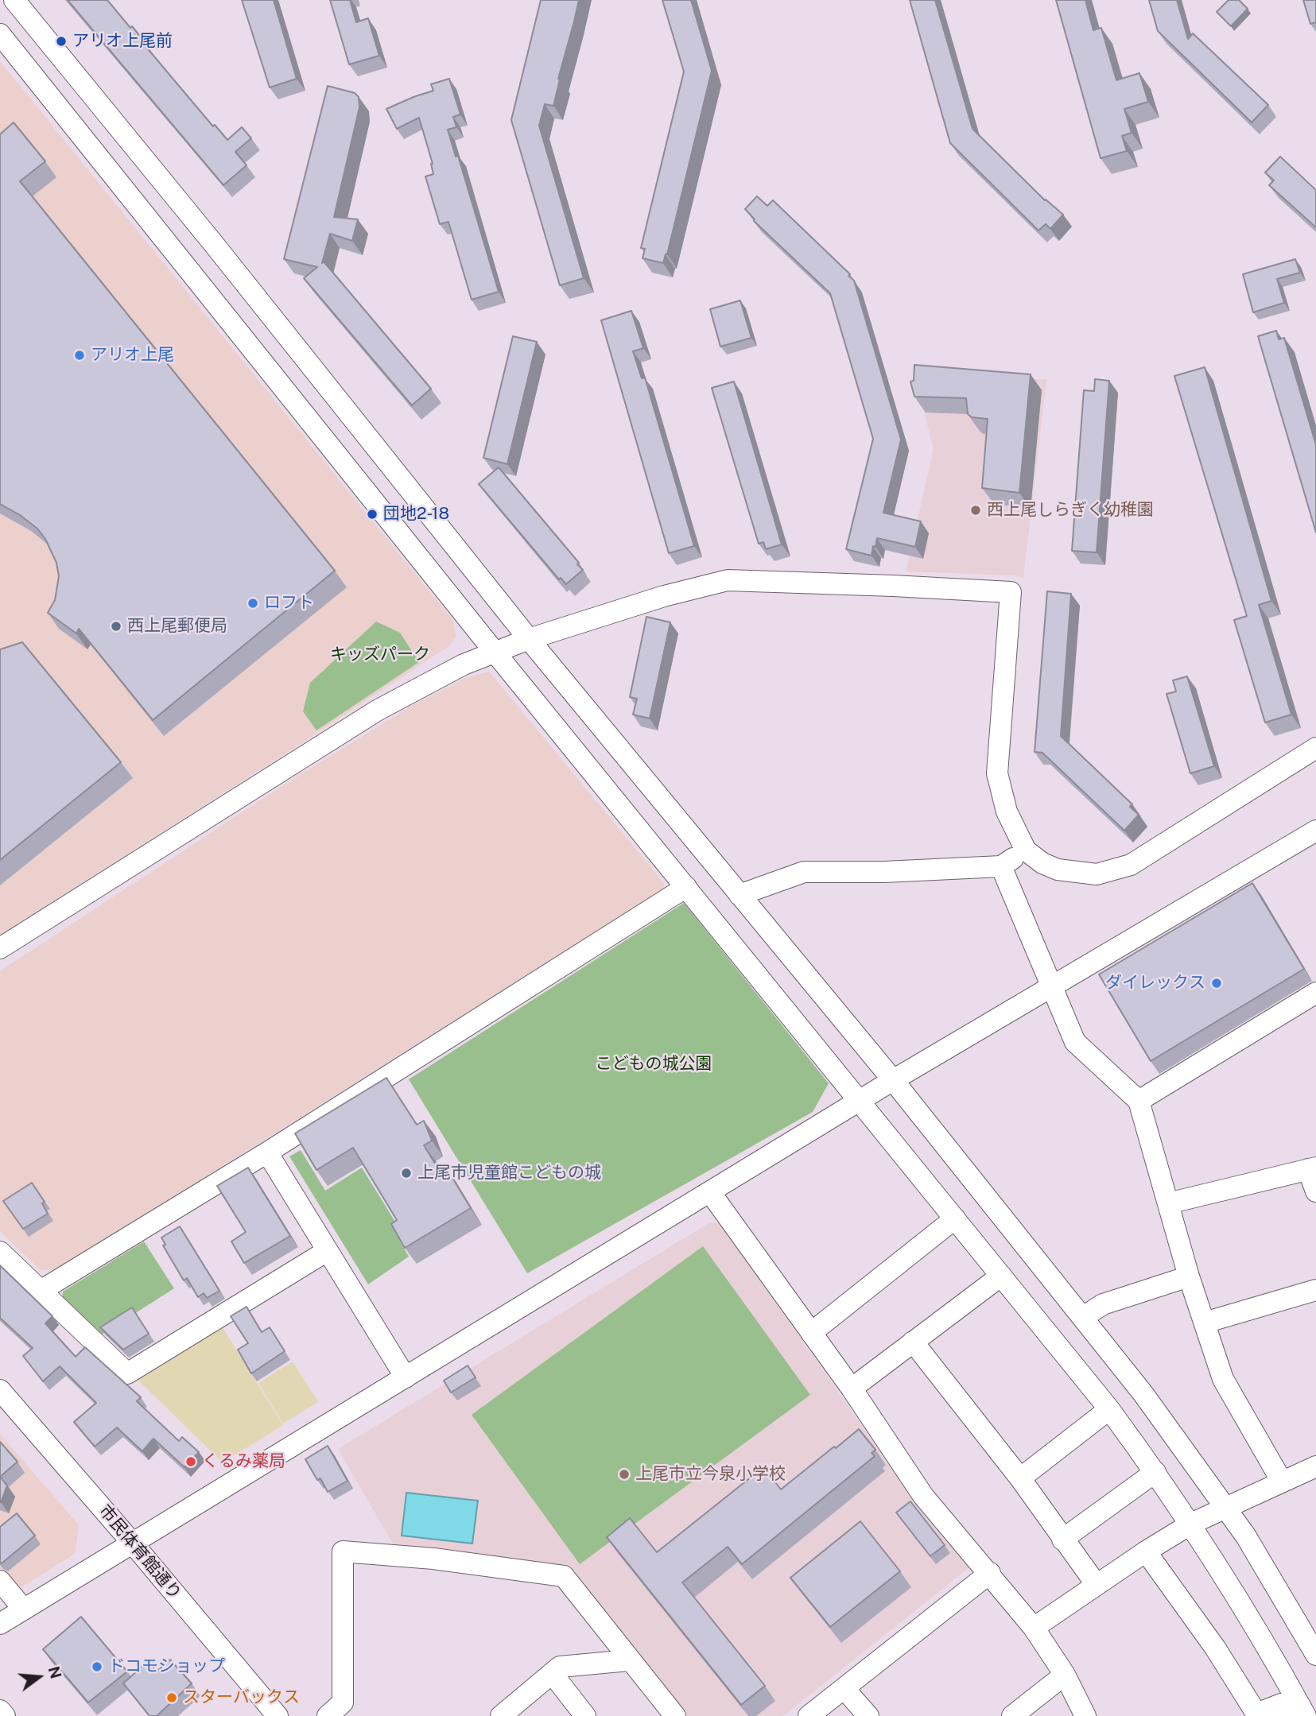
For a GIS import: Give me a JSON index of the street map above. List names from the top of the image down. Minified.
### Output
{"streets":{"street":["市民体育館通り"]},"parks":["キッズパーク","こどもの城公園"],"places":["アリオ上尾前","アリオ上尾","西上尾しらぎく幼稚園","団地2-18","ロフト","西上尾郵便局","ダイレックス","上尾市児童館こどもの城","くるみ薬局","上尾市立今泉小学校","ドコモショップ","スターバックス"],"north":"right"}
